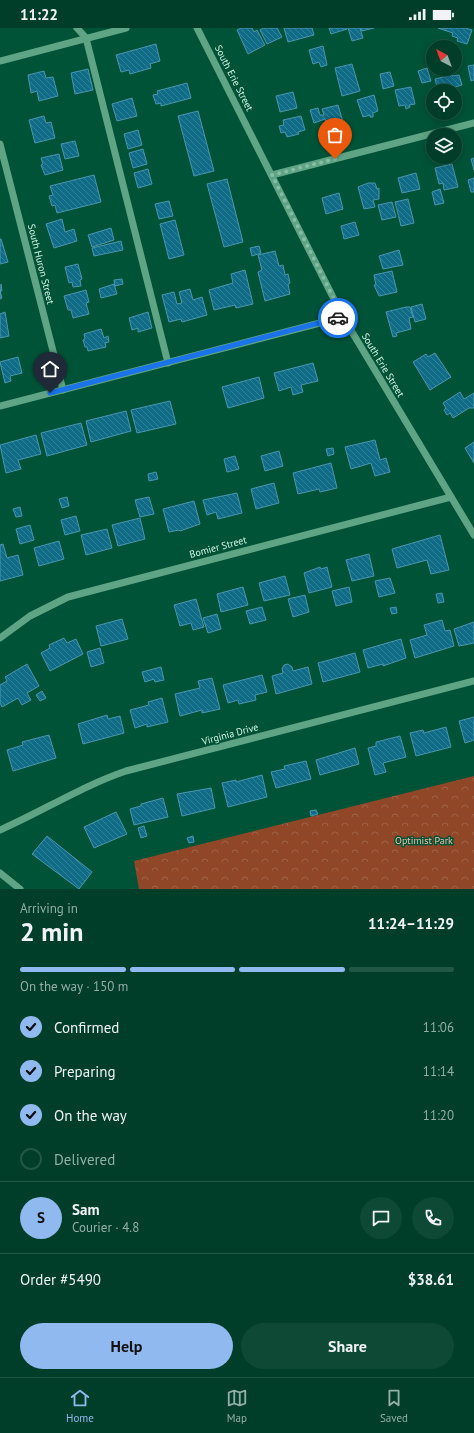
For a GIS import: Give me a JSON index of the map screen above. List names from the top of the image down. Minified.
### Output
{"streets":{"street":["South Erie Street","South Huron Street","Bomier Street","Virginia Drive"]},"crossings":[["South Erie Street","Bomier Street"]],"parks":["Optimist Park"],"north":"top left","page":{"status":"11:22","heading":["2 min","Arriving in","11:24–11:29"],"panel":["Sam","Courier · 4.8","Order #5490","$38.61"],"bar":"On the way · 150 m","list":[["Confirmed","11:06"],["Preparing","11:14"],["On the way","11:20"],"Delivered"],"round":"S","buttons":["Help","Share"],"tabs":["Home","Map","Saved"]}}
